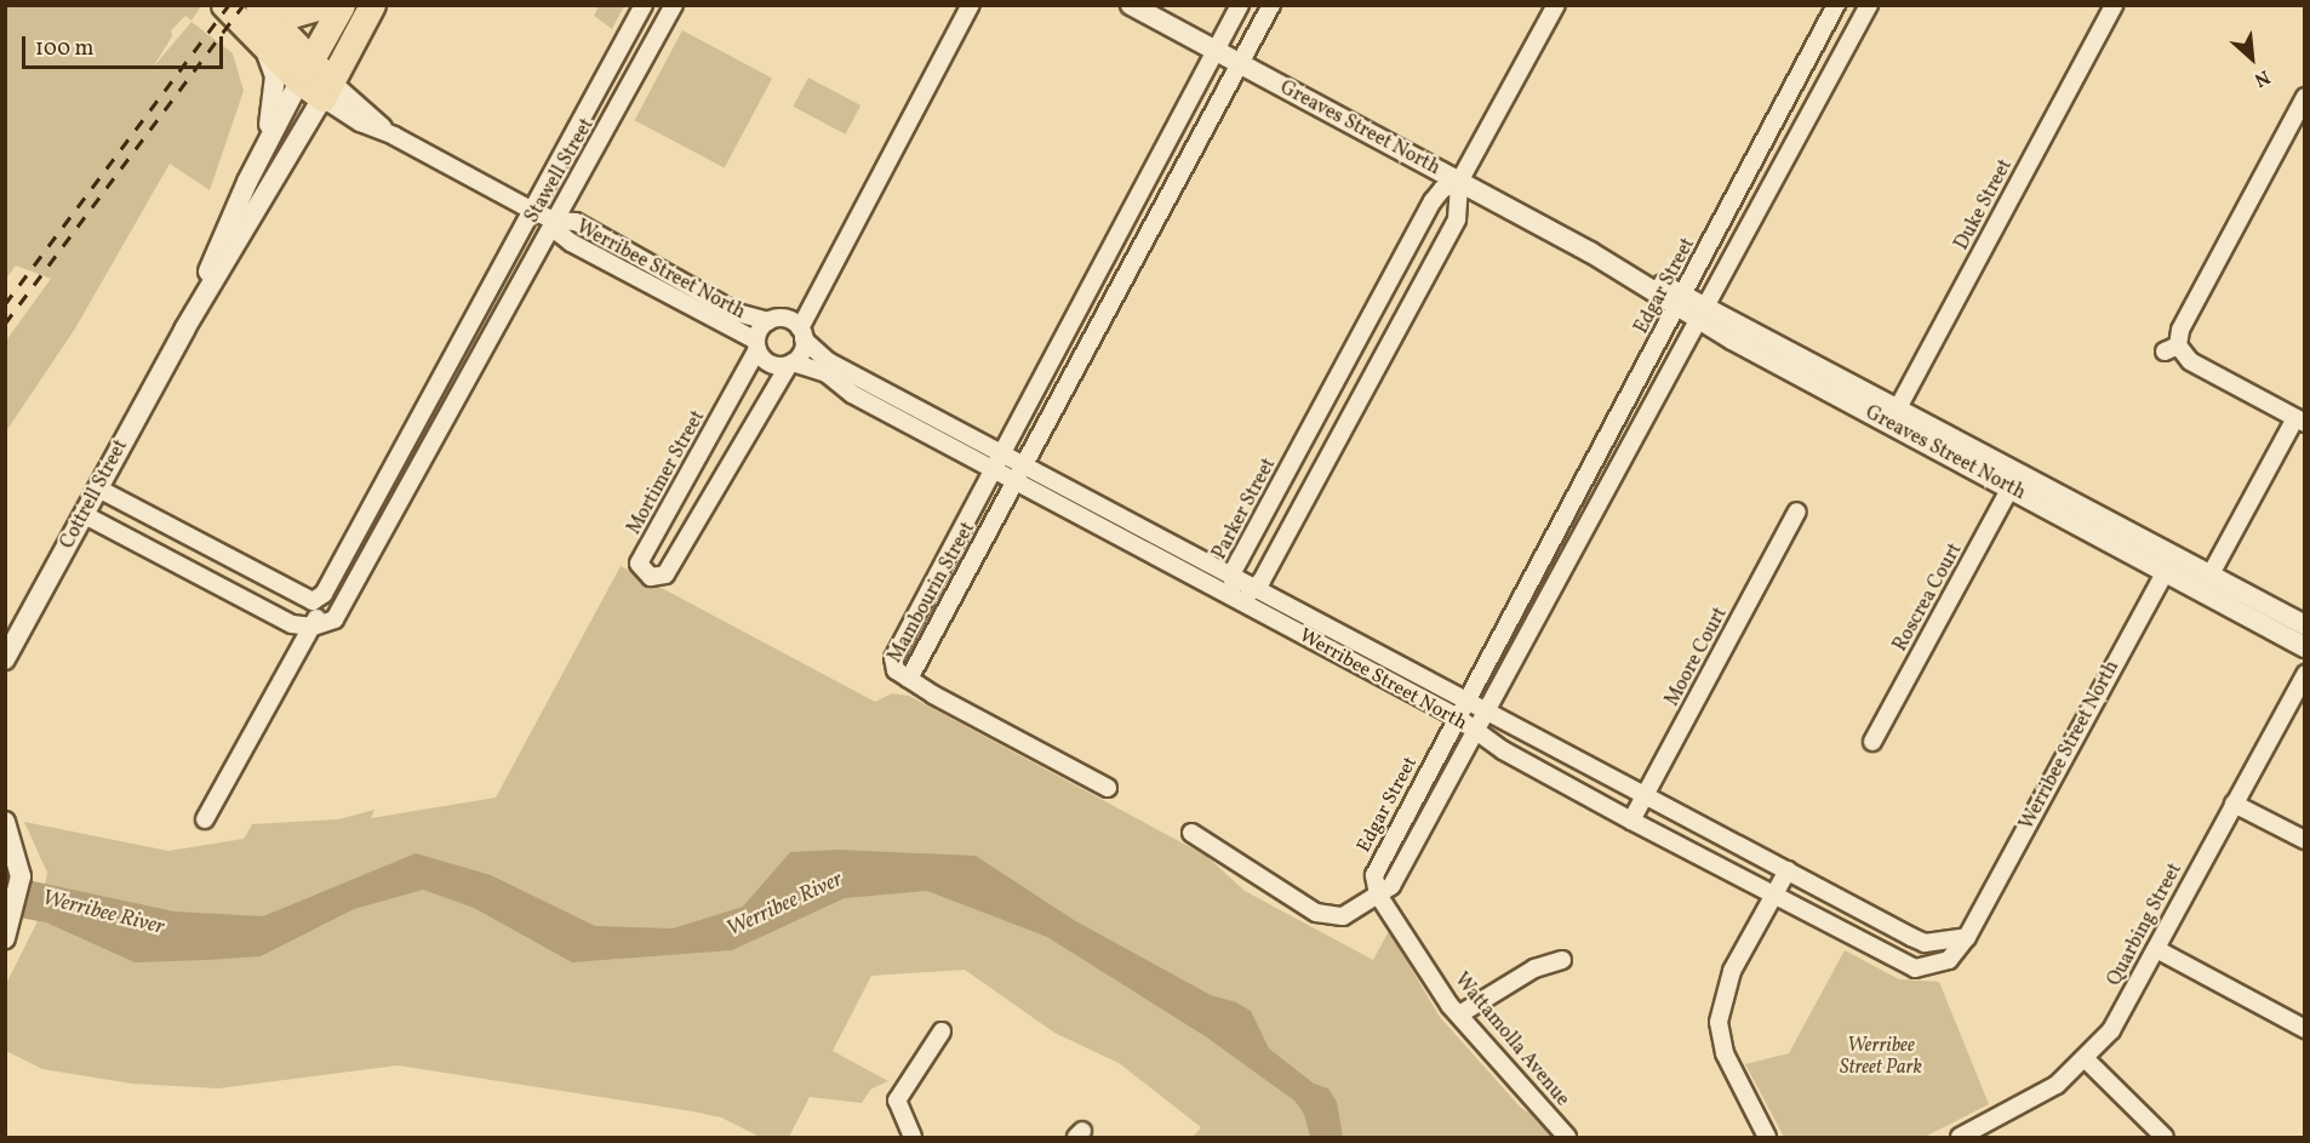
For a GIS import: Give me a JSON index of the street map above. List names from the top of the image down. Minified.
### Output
{"streets":{"main road":["Werribee Street North","Cottrell Street"],"street":["Greaves Street North","Stawell Street","Duke Street","Edgar Street","Mortimer Street","Parker Street","Mambourin Street","Roscrea Court","Moore Court","Quarbing Street","Wattamolla Avenue"]},"crossings":[["Greaves Street North","Duke Street"],["Greaves Street North","Werribee Street North"],["Greaves Street North","Edgar Street"],["Greaves Street North","Parker Street"],["Greaves Street North","Mambourin Street"],["Greaves Street North","Roscrea Court"],["Stawell Street","Werribee Street North"],["Werribee Street North","Edgar Street"],["Werribee Street North","Mortimer Street"],["Werribee Street North","Cottrell Street"],["Werribee Street North","Parker Street"],["Werribee Street North","Mambourin Street"],["Werribee Street North","Moore Court"],["Edgar Street","Wattamolla Avenue"]],"water":["Werribee River"],"parks":["Werribee Street Park"],"scale_bar":"100 m","north":"bottom right"}
